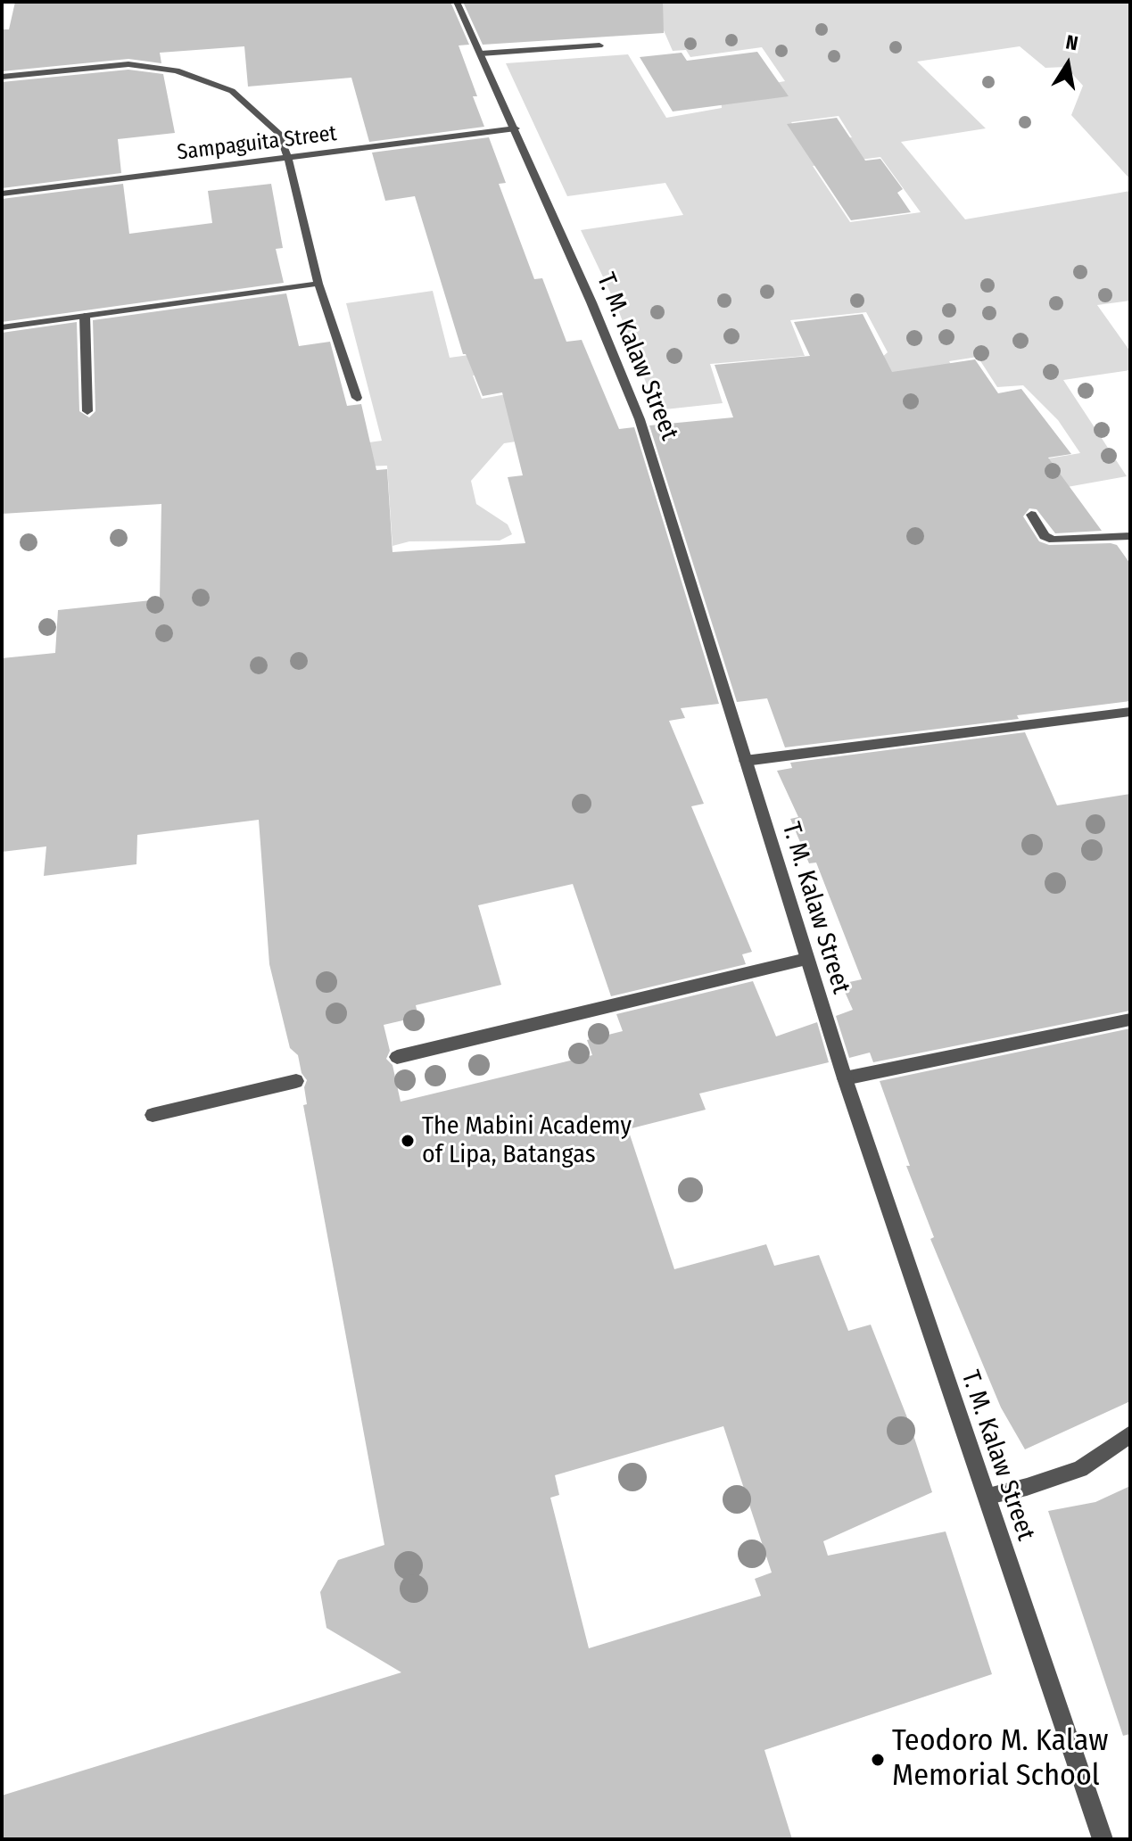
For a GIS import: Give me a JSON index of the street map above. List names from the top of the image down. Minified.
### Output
{"streets":{"street":["Sampaguita Street","T. M. Kalaw Street"]},"crossings":[["Sampaguita Street","T. M. Kalaw Street"]],"places":["The Mabini Academy of Lipa, Batangas","Teodoro M. Kalaw Memorial School"],"north":"top"}
